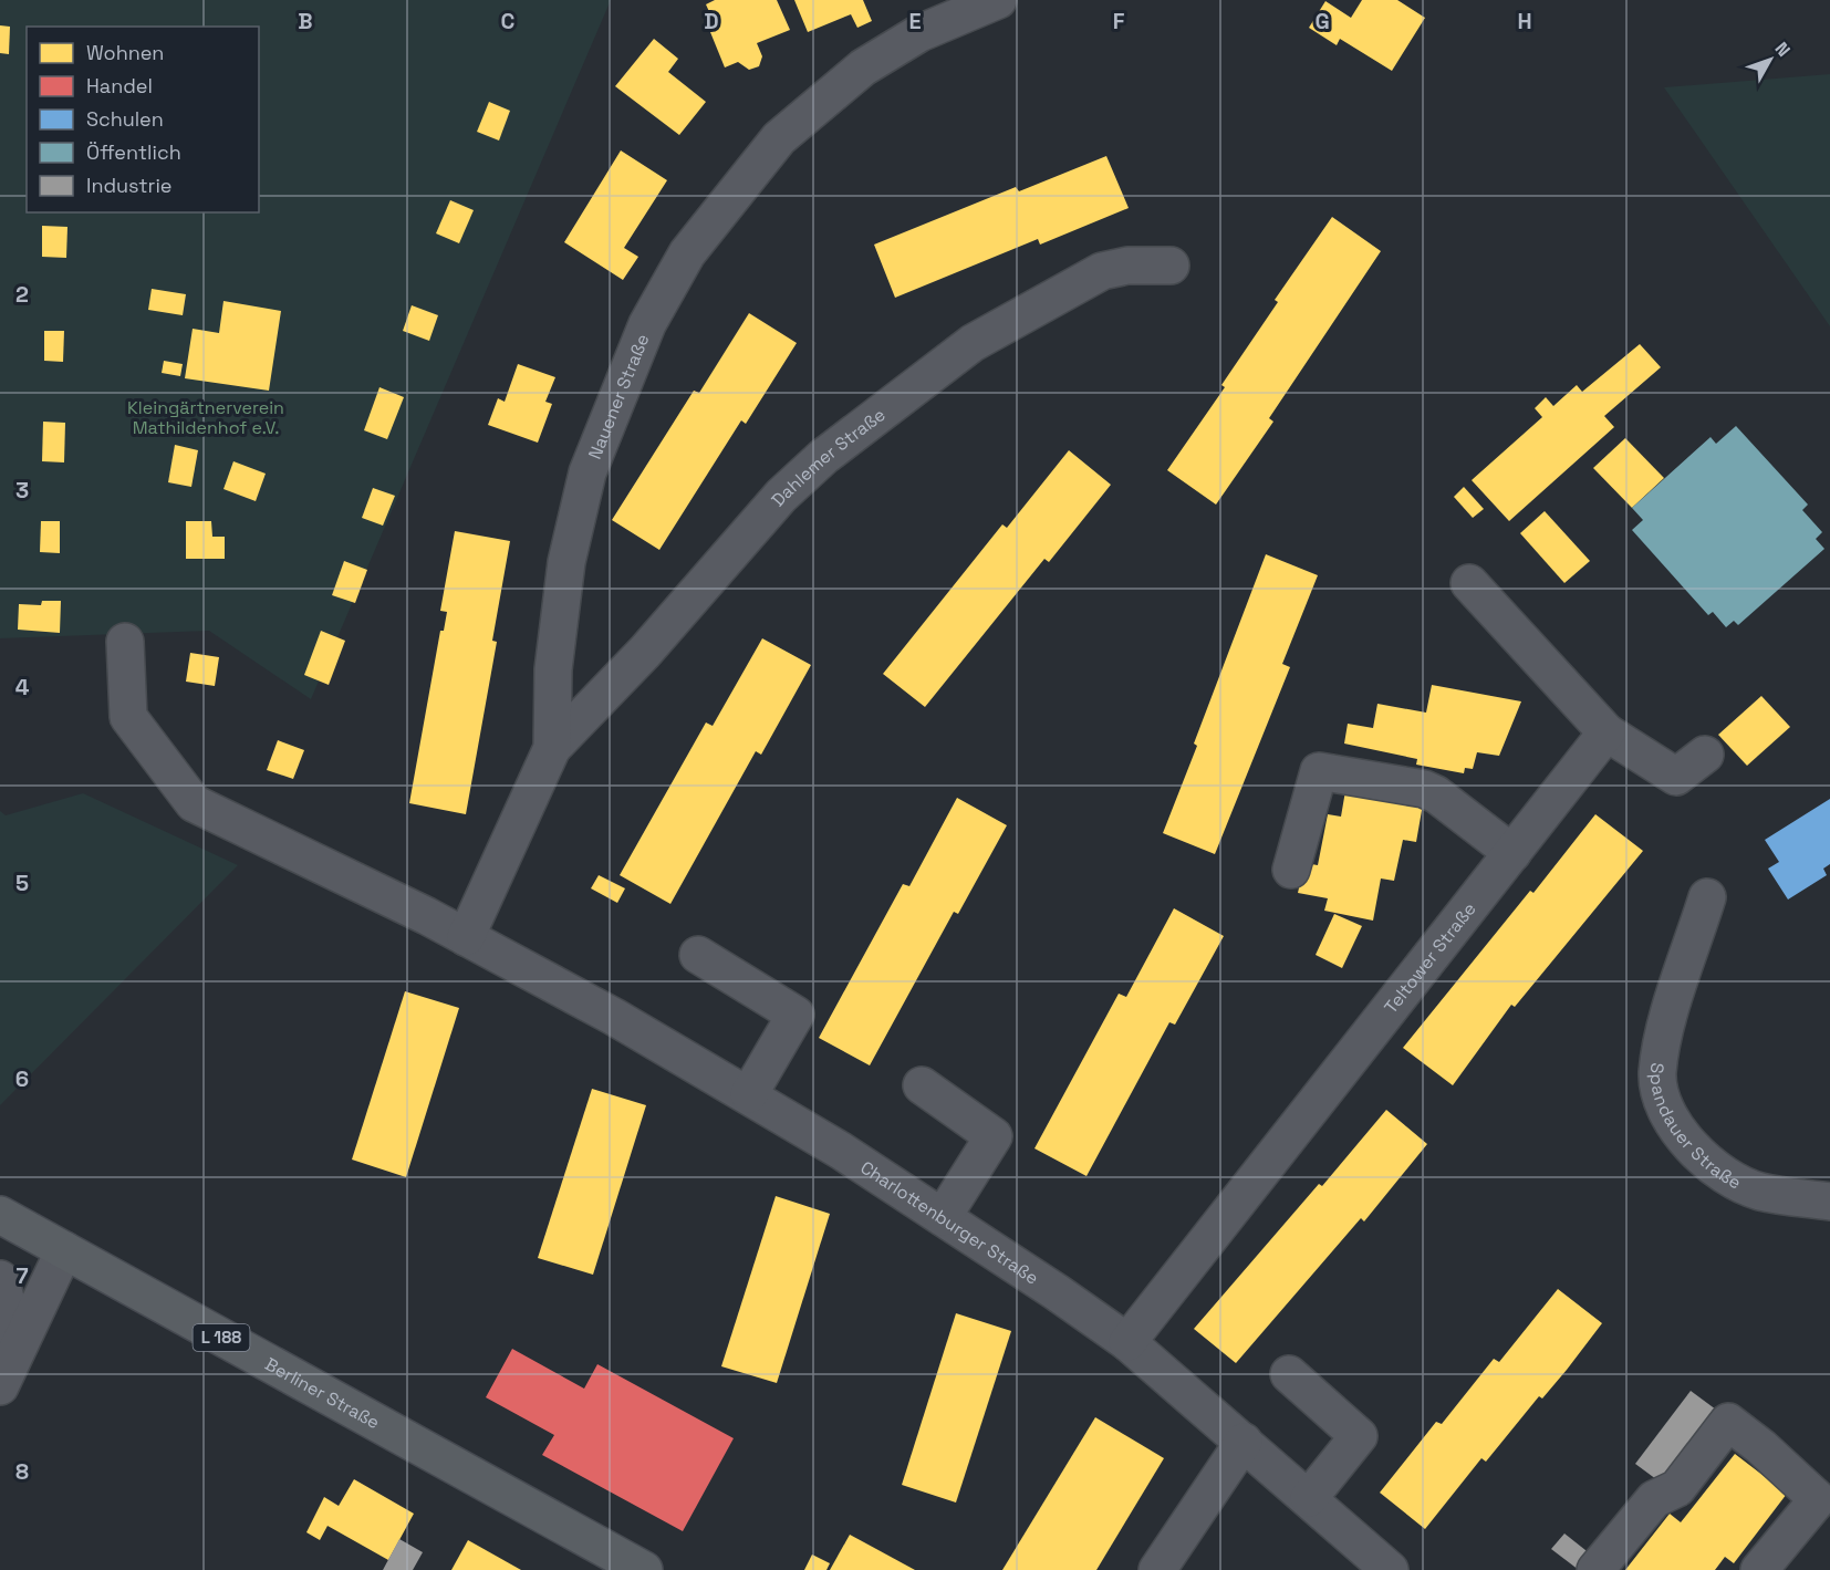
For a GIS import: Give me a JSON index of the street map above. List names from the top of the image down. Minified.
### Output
{"streets":{"main road":["L 188","Berliner Straße"],"street":["Nauener Straße","Dahlemer Straße","Teltower Straße","Spandauer Straße","Charlottenburger Straße"]},"crossings":[["Nauener Straße","Dahlemer Straße"],["Nauener Straße","Charlottenburger Straße"],["Teltower Straße","Charlottenburger Straße"]],"parks":["Kleingärtnerverein Mathildenhof e.V."],"legend":["Wohnen","Handel","Schulen","Öffentlich","Industrie"],"north":"top right","grid":{"columns":["B","C","D","E","F","G","H"],"rows":["2","3","4","5","6","7","8"]}}
